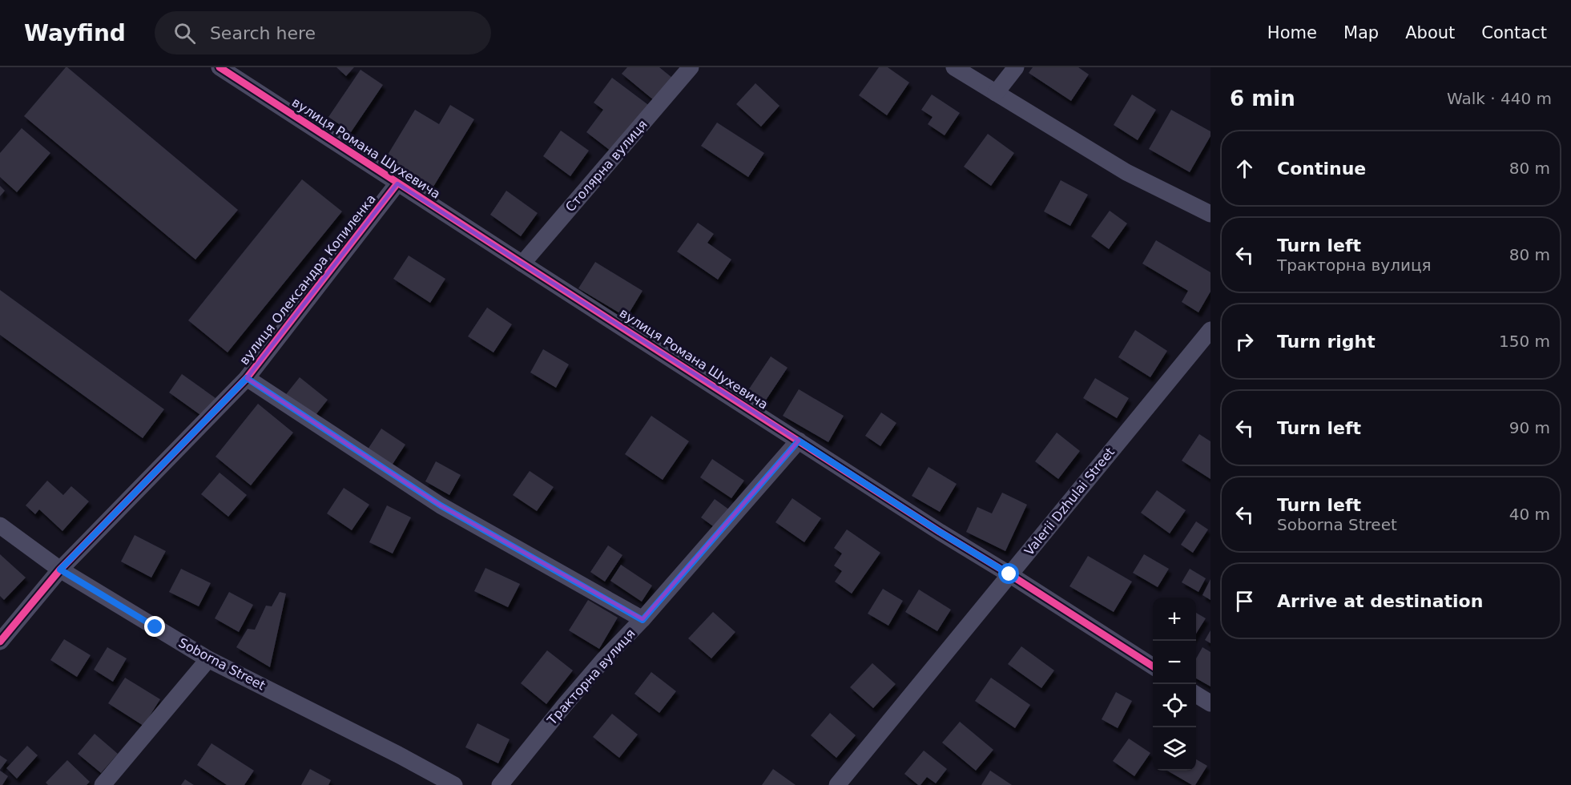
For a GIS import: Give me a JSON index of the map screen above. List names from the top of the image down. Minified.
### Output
{"streets":{"street":["вулиця Романа Шухевича","Столярна вулиця","вулиця Олександра Копиленка","Valerii Dzhulai Street","Soborna Street","Тракторна вулиця"]},"crossings":[["вулиця Романа Шухевича","Столярна вулиця"],["вулиця Романа Шухевича","вулиця Олександра Копиленка"],["вулиця Романа Шухевича","Valerii Dzhulai Street"],["вулиця Романа Шухевича","Тракторна вулиця"],["вулиця Олександра Копиленка","Soborna Street"]],"page":{"header":"Wayfind","search":"Search here","nav":["Home","Map","About","Contact"],"heading":["6 min","Walk · 440 m"],"list":[["Continue","80 m"],["Turn left","Тракторна вулиця","80 m"],["Turn right","150 m"],["Turn left","90 m"],["Turn left","Soborna Street","40 m"],"Arrive at destination"],"map_buttons":["+","−"]}}
